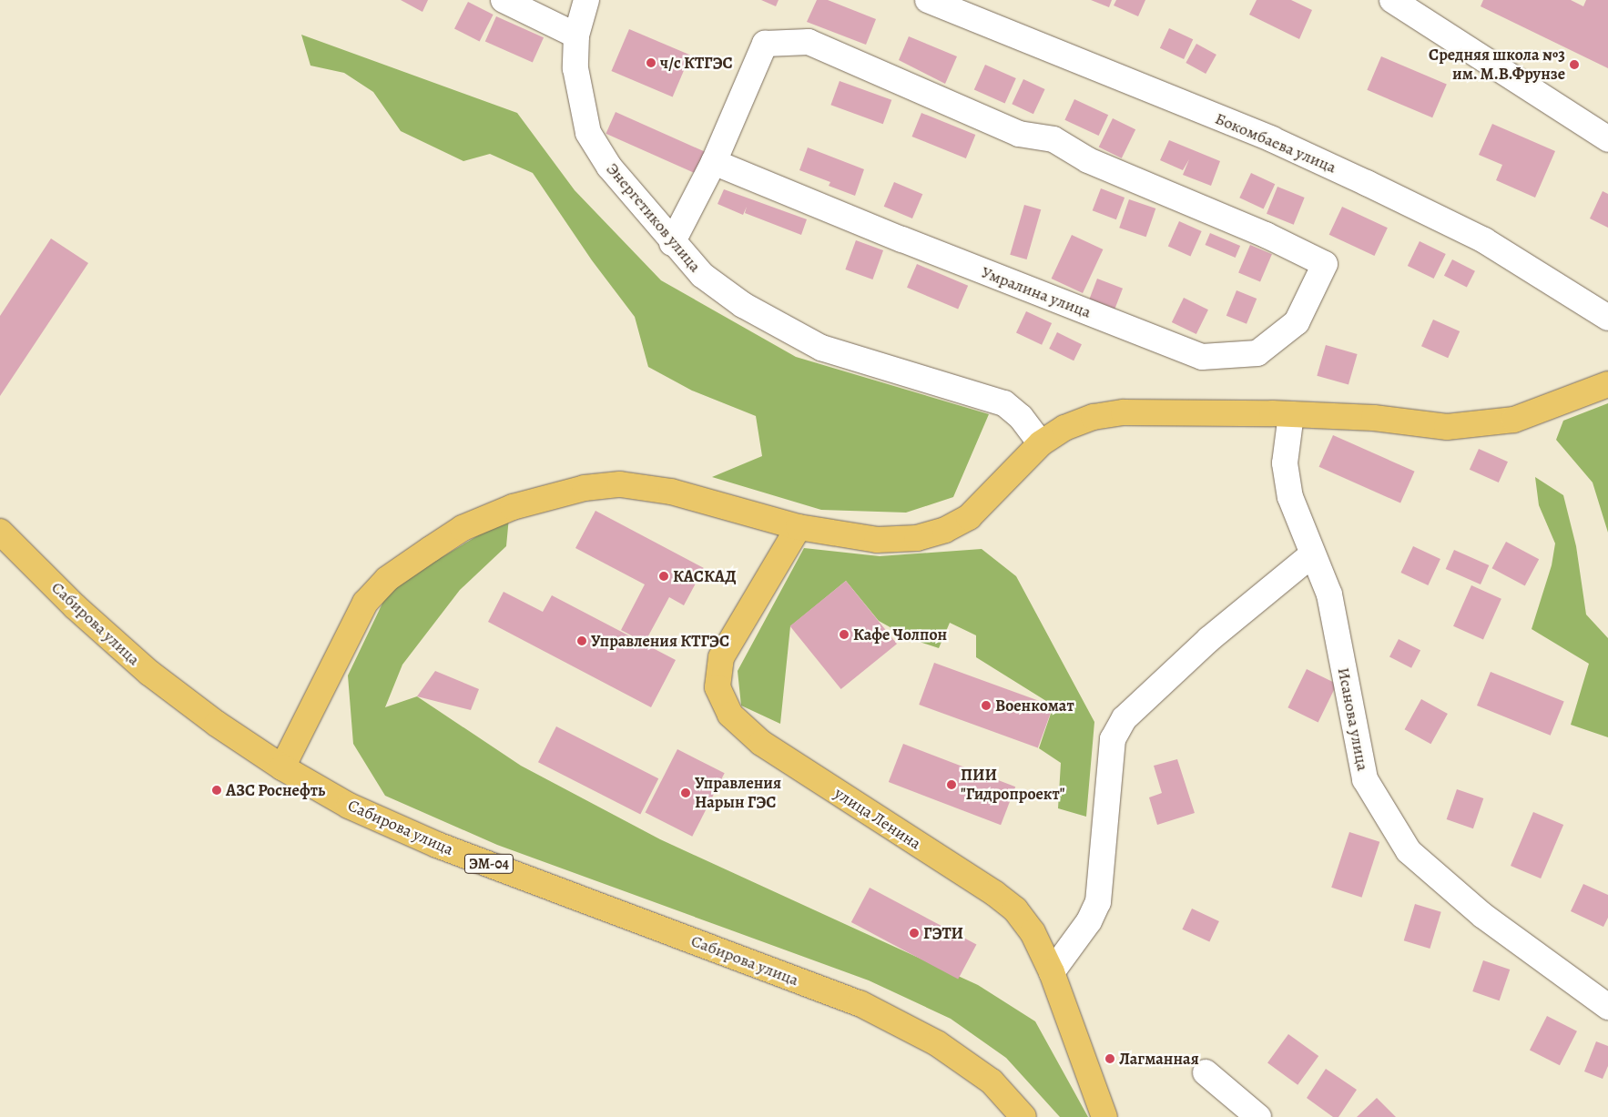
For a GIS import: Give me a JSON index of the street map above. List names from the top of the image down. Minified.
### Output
{"streets":{"main road":["Сабирова улица","улица Ленина","ЭМ-04"],"street":["Бокомбаева улица","Энергетиков улица","Умралина улица","Исанова улица"]},"places":["ч/с КТГЭС","Средняя школа №3 им. М.В.Фрунзе","КАСКАД","Кафе Чолпон","Управления КТГЭС","Военкомат","ПИИ \"Гидропроект\"","АЗС Роснефть","Управления Нарын ГЭС","ГЭТИ","Лагманная"]}
